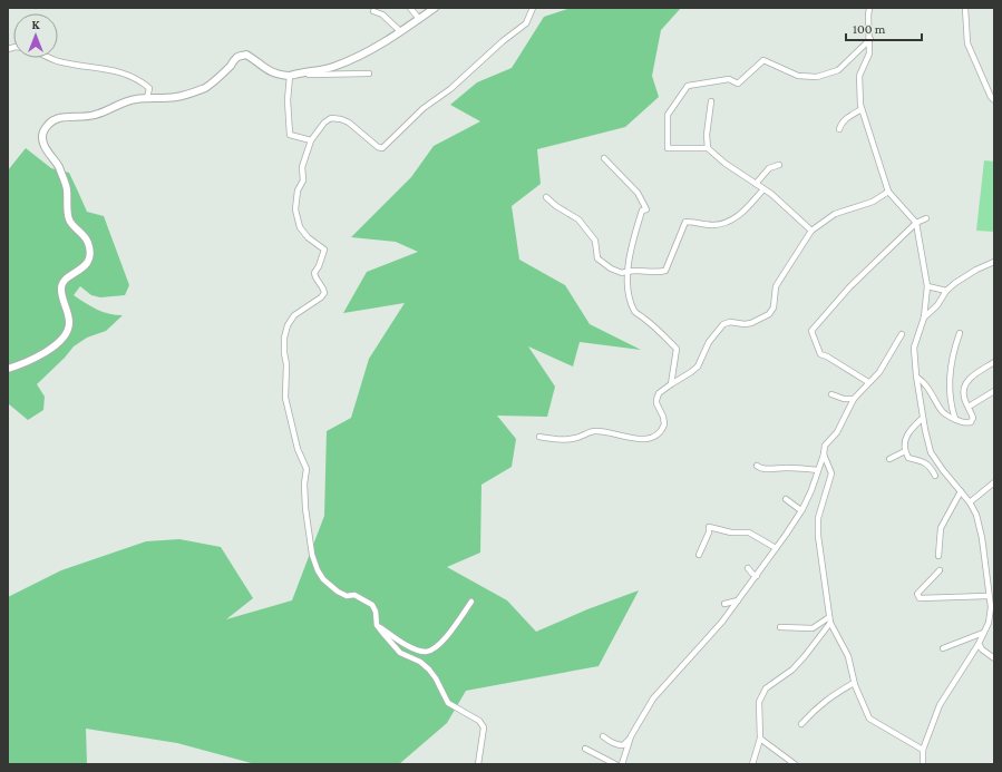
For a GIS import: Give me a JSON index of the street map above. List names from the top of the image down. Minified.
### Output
{"scale_bar":"100 m","north":"top"}
